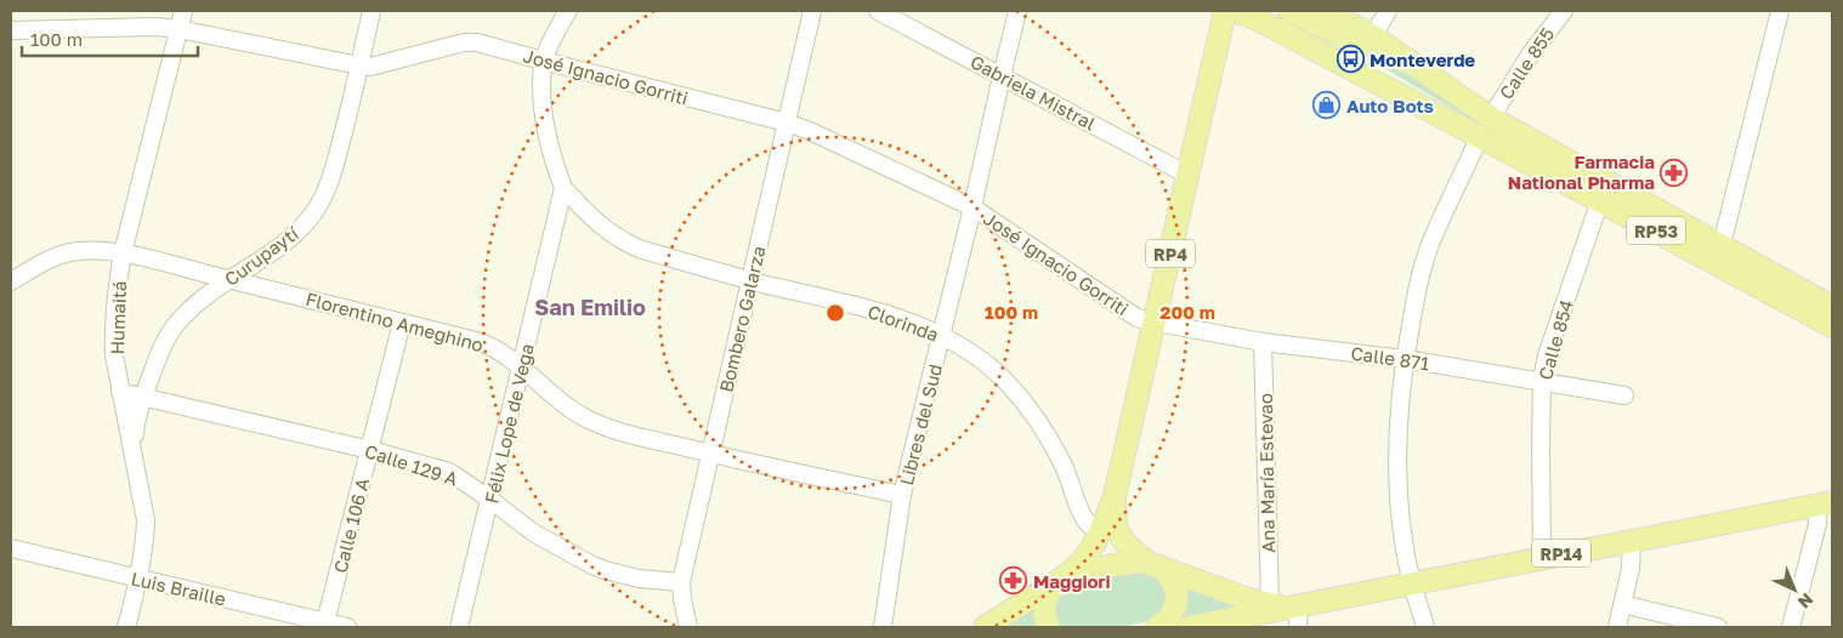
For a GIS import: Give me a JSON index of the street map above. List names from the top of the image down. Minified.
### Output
{"streets":{"main road":["RP53","RP4","RP14"],"street":["Calle 855","José Ignacio Gorriti","Gabriela Mistral","Curupaytí","Humaitá","Bombero Galarza","Florentino Ameghino","Clorinda","Calle 854","Calle 871","Félix Lope de Vega","Libres del Sud","Calle 129 A","Ana María Estevao","Calle 106 A","Luis Braille"]},"crossings":[["Calle 855","RP53"],["José Ignacio Gorriti","RP4"],["José Ignacio Gorriti","Curupaytí"],["José Ignacio Gorriti","Humaitá"],["José Ignacio Gorriti","Bombero Galarza"],["José Ignacio Gorriti","Calle 871"],["José Ignacio Gorriti","Libres del Sud"],["Gabriela Mistral","RP4"],["Gabriela Mistral","Libres del Sud"],["RP53","Calle 854"],["RP4","Clorinda"],["RP4","Calle 871"],["RP4","RP14"],["Curupaytí","Humaitá"],["Curupaytí","Florentino Ameghino"],["Curupaytí","Calle 129 A"],["Humaitá","Florentino Ameghino"],["Humaitá","Calle 129 A"],["Humaitá","Luis Braille"],["Bombero Galarza","Florentino Ameghino"],["Bombero Galarza","Clorinda"],["Bombero Galarza","Calle 129 A"],["Florentino Ameghino","Félix Lope de Vega"],["Florentino Ameghino","Libres del Sud"],["Florentino Ameghino","Calle 106 A"],["Clorinda","Félix Lope de Vega"],["Clorinda","Libres del Sud"],["Calle 854","Calle 871"],["Calle 854","RP14"],["Calle 871","Ana María Estevao"],["Félix Lope de Vega","Calle 129 A"],["Calle 129 A","Calle 106 A"],["Ana María Estevao","RP14"],["Calle 106 A","Luis Braille"]],"districts":["San Emilio"],"places":{"bus stop":["Monteverde"],"shop":["Auto Bots"],"pharmacy":["Farmacia National Pharma","Maggiori"]},"scale_bar":"100 m","north":"bottom right","rings":["100 m","200 m"]}
